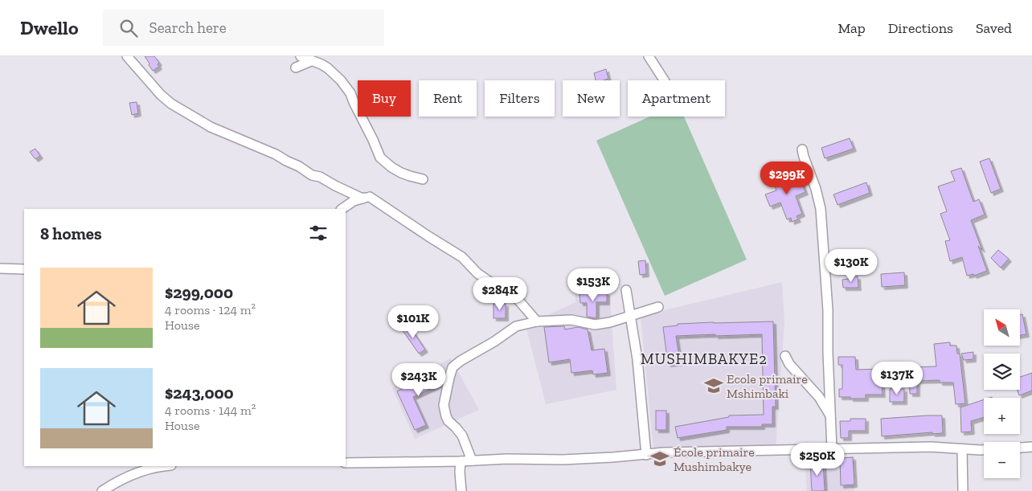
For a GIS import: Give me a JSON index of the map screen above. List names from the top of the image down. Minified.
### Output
{"districts":["MUSHIMBAKYE2"],"places":{"school or university":["Ecole primaire Mshimbaki","École primaire Mushimbakye"]},"north":"top left","page":{"header":"Dwello","search":"Search here","nav":["Map","Directions","Saved"],"chip":["Buy","Rent","Filters","New","Apartment"],"price":["$299K","$130K","$153K","$284K","$101K","$137K","$243K","$250K"],"heading":"8 homes","list":[{"name":"$299,000","note":"4 rooms · 124 m² · House"},{"name":"$243,000","note":"4 rooms · 144 m² · House"}],"map_buttons":["+","−"]}}
